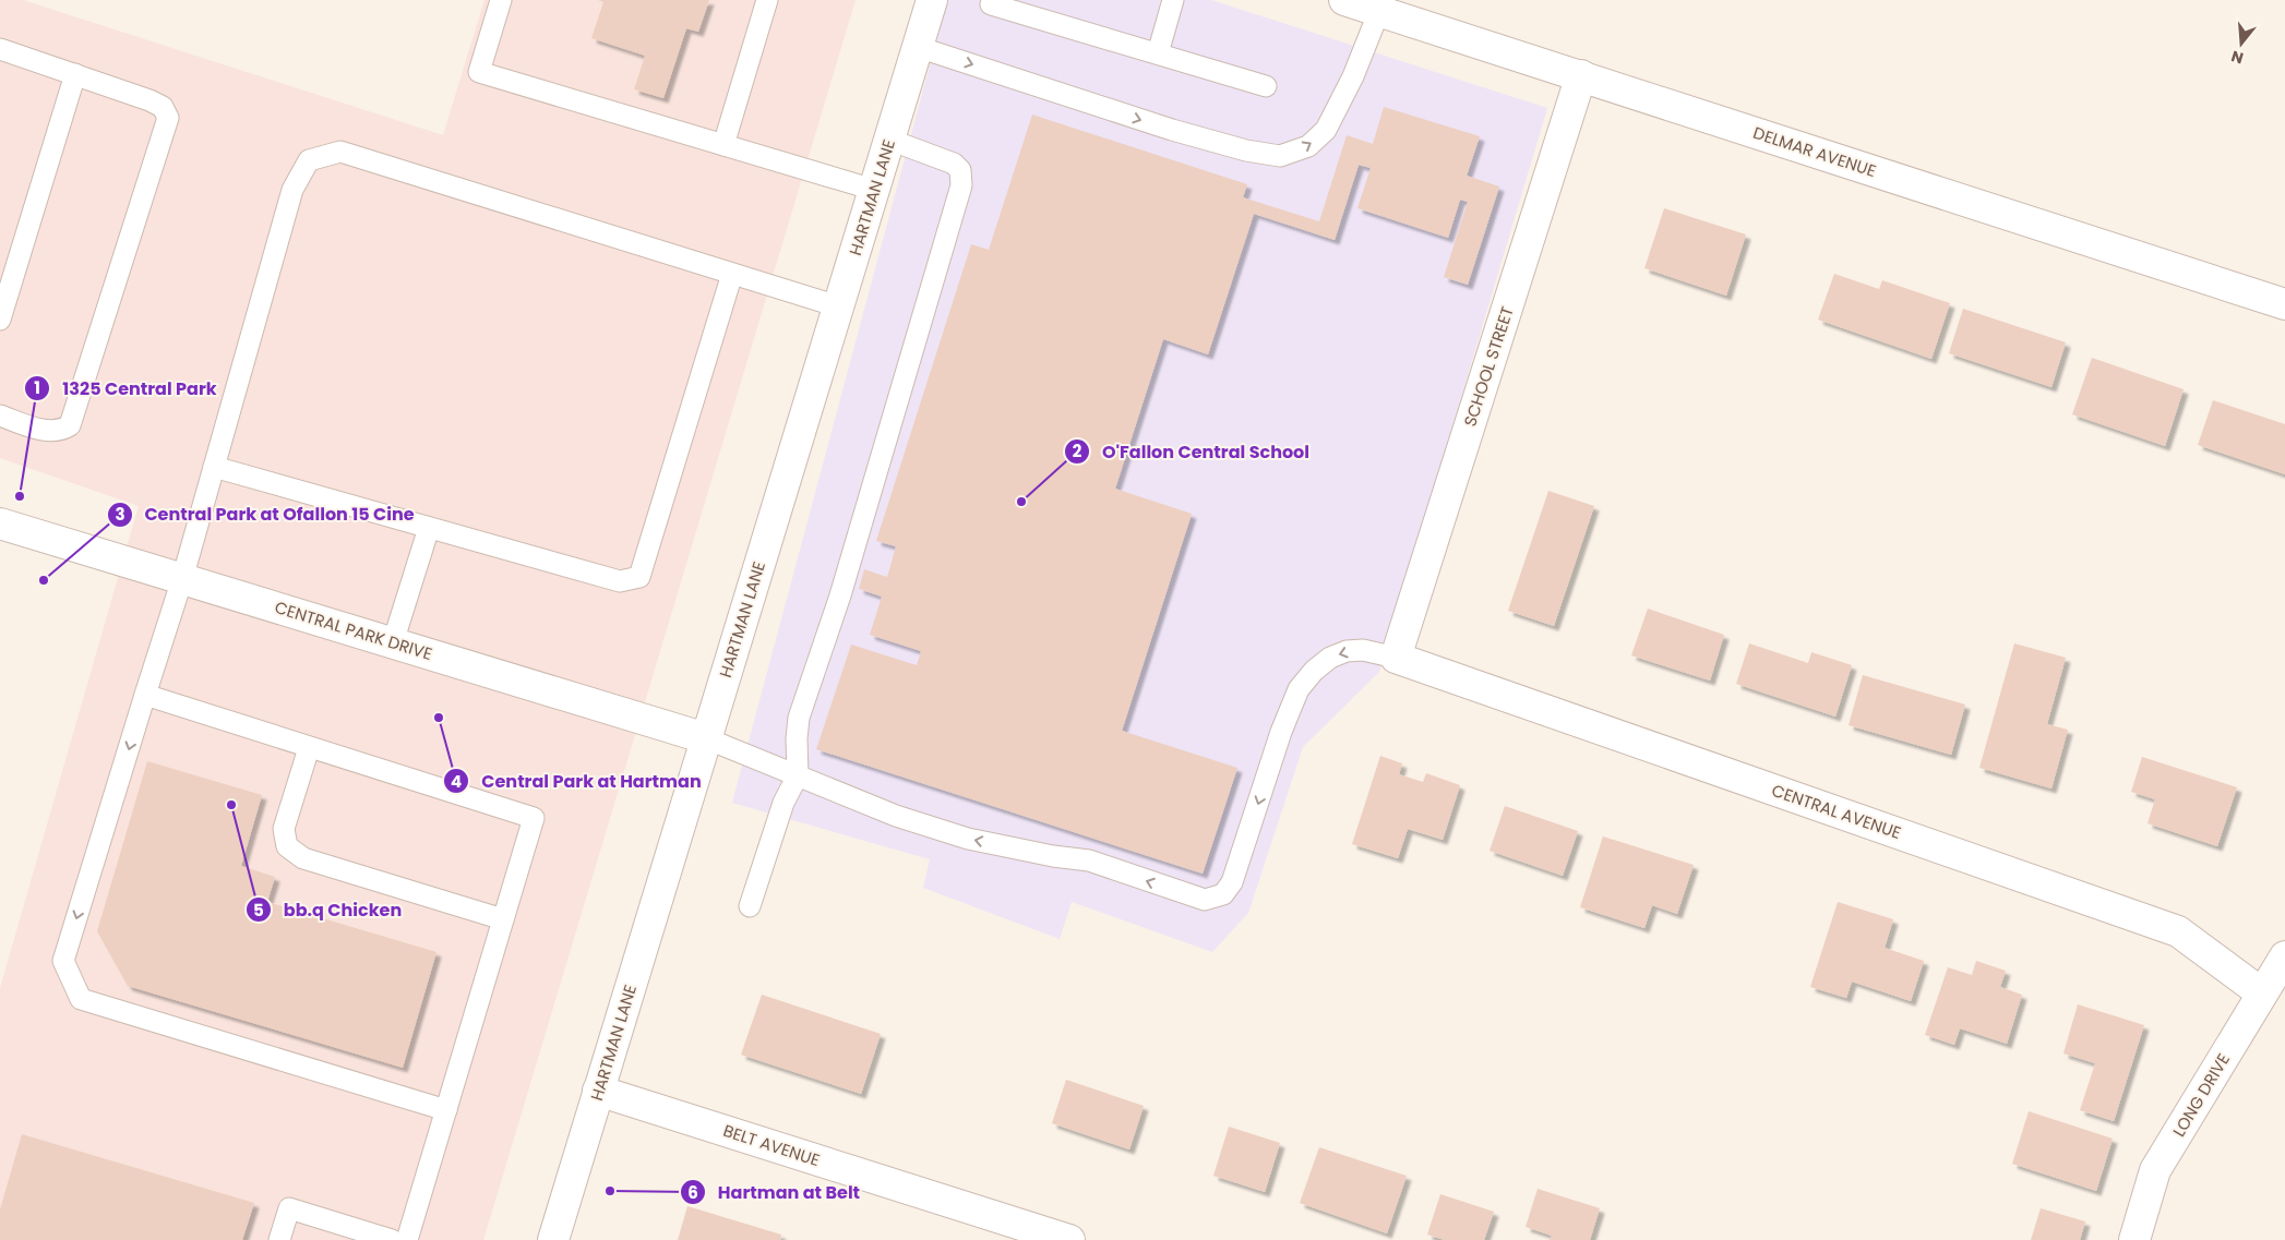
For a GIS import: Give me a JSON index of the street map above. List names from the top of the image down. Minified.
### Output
{"streets":{"street":["DELMAR AVENUE","HARTMAN LANE","SCHOOL STREET","CENTRAL PARK DRIVE","CENTRAL AVENUE","LONG DRIVE","BELT AVENUE"]},"crossings":[["DELMAR AVENUE","SCHOOL STREET"],["HARTMAN LANE","CENTRAL PARK DRIVE"],["HARTMAN LANE","BELT AVENUE"],["SCHOOL STREET","CENTRAL AVENUE"],["CENTRAL AVENUE","LONG DRIVE"]],"places":["1325 Central Park","O'Fallon Central School","Central Park at Ofallon 15 Cine","Central Park at Hartman","bb.q Chicken","Hartman at Belt"],"north":"bottom"}
